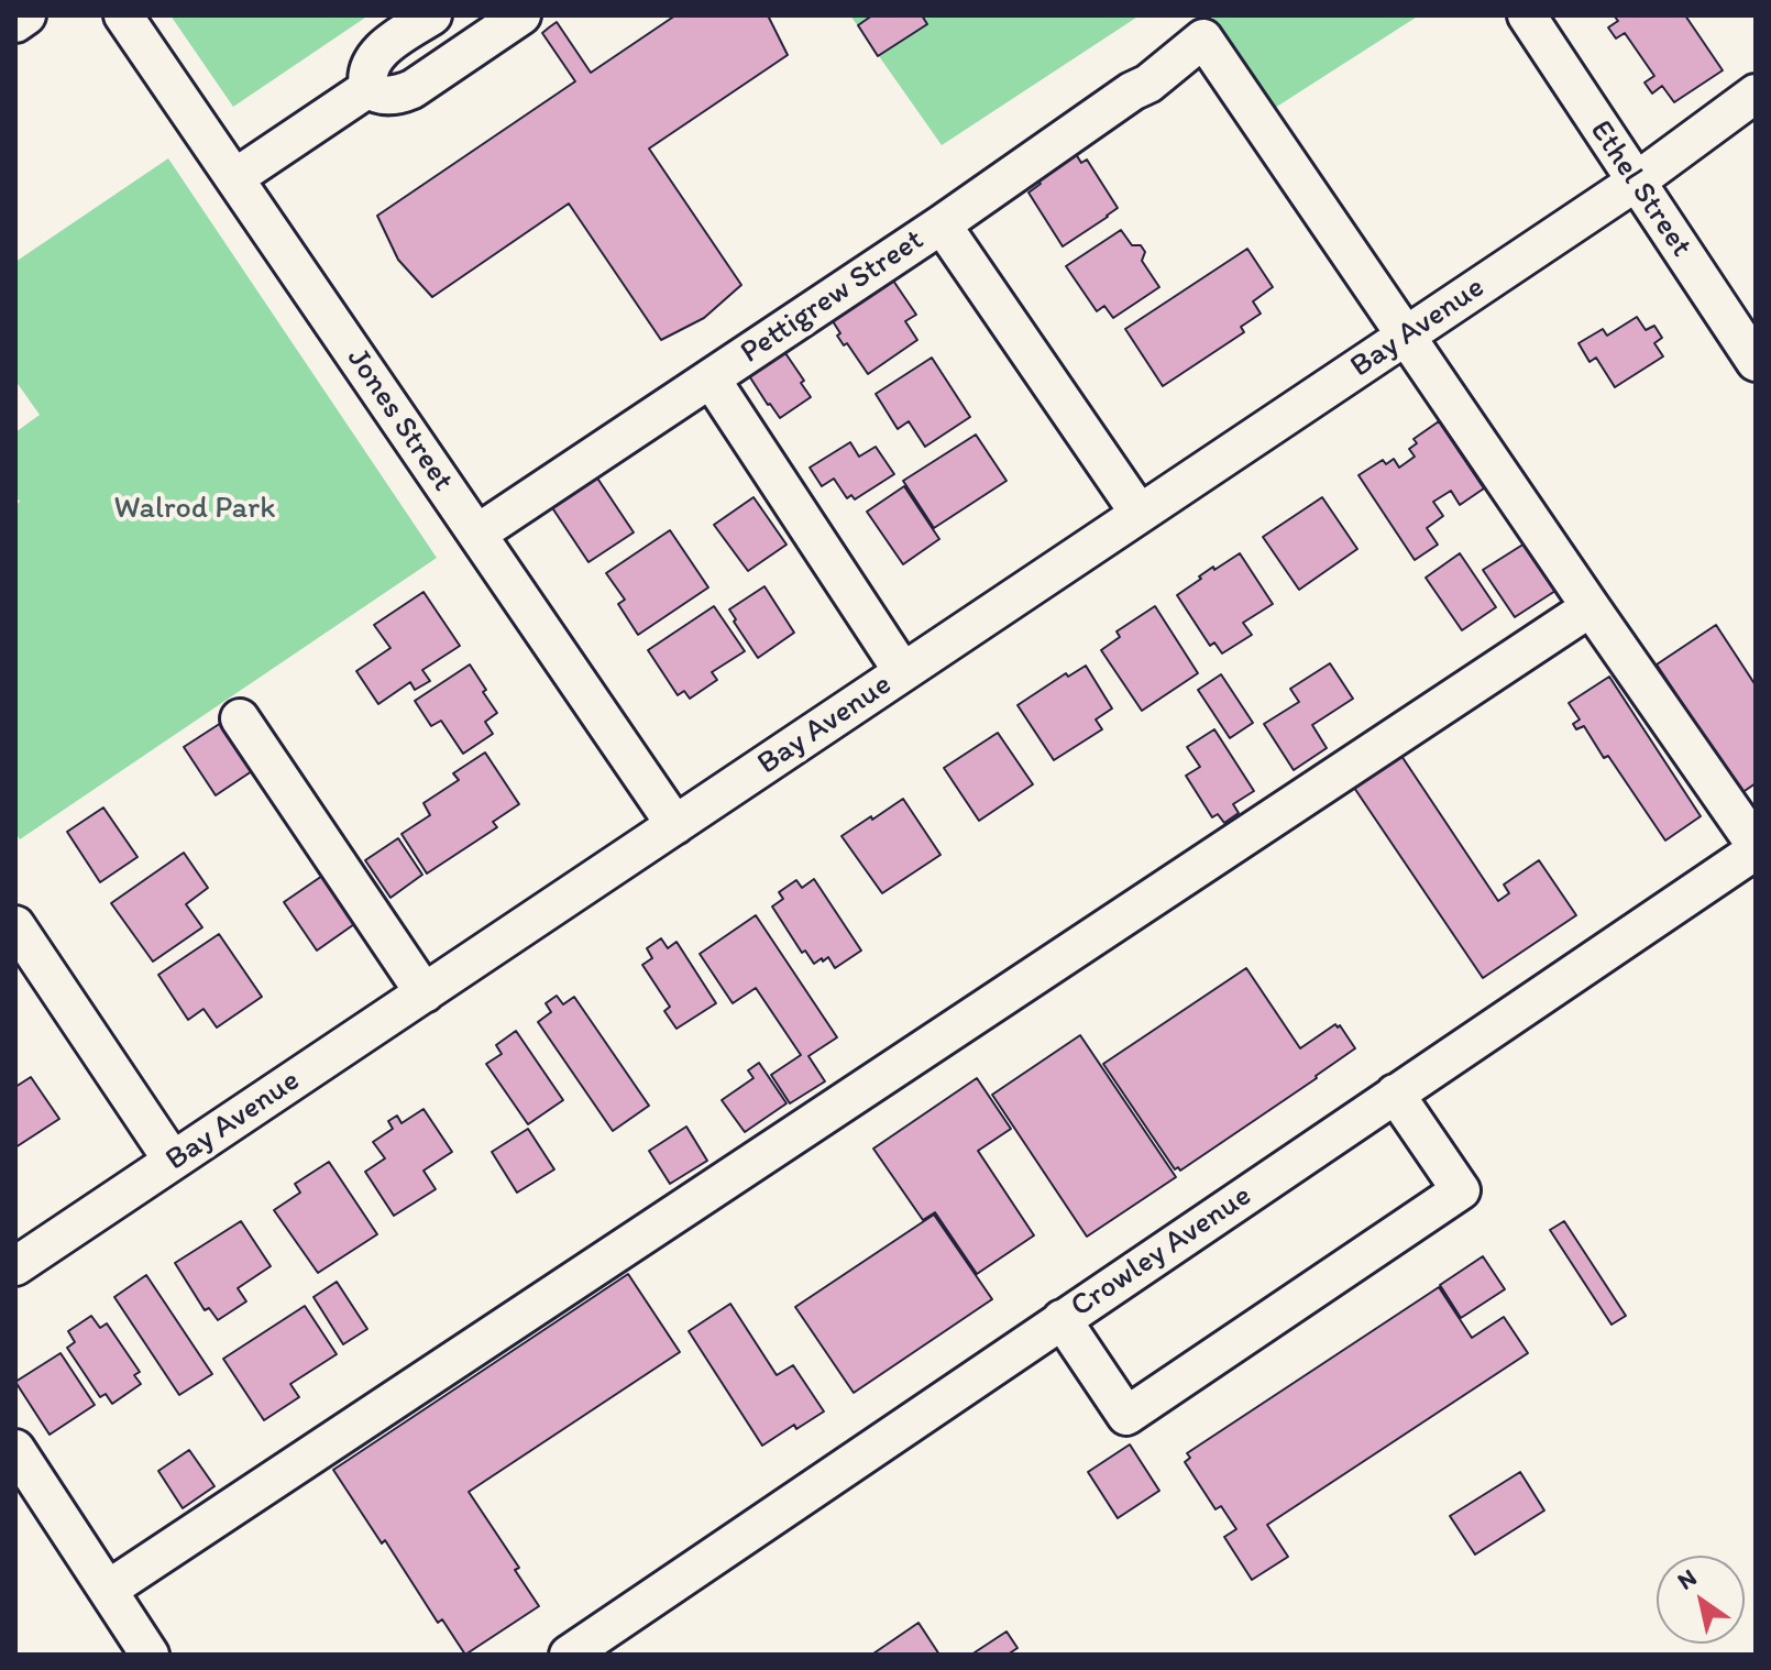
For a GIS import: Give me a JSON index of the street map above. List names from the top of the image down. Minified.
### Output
{"streets":{"street":["Ethel Street","Pettigrew Street","Bay Avenue","Jones Street","Crowley Avenue"]},"crossings":[["Ethel Street","Bay Avenue"],["Pettigrew Street","Bay Avenue"],["Pettigrew Street","Jones Street"],["Bay Avenue","Jones Street"]],"parks":["Walrod Park"],"north":"top left"}
